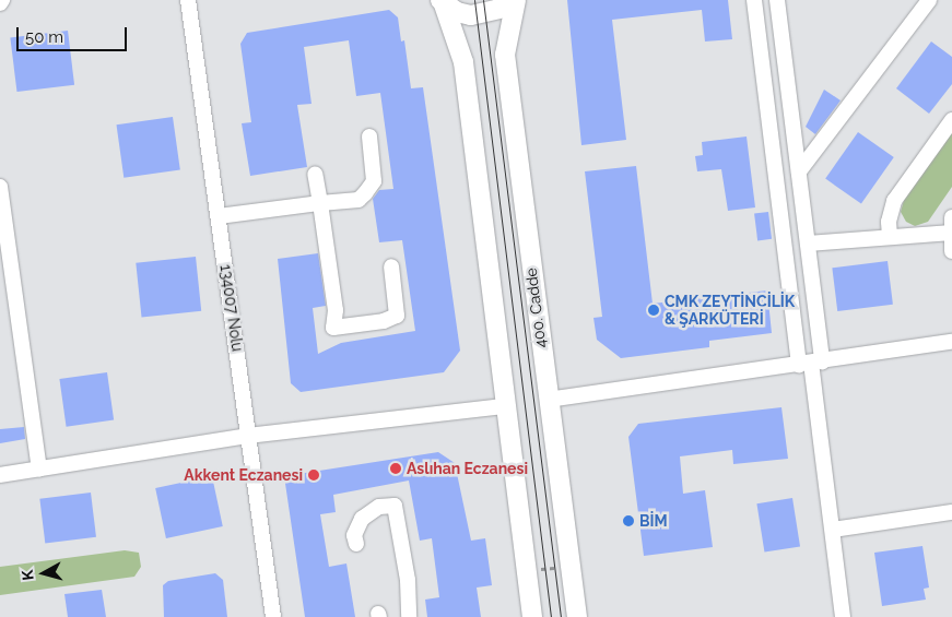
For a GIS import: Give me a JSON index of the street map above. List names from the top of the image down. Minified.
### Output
{"streets":{"main road":["400. Cadde"],"street":["134007 Nolu"]},"places":["CMK ZEYTİNCİLİK & ŞARKÜTERİ","Aslıhan Eczanesi","Akkent Eczanesi","BİM"],"scale_bar":"50 m","north":"left"}
